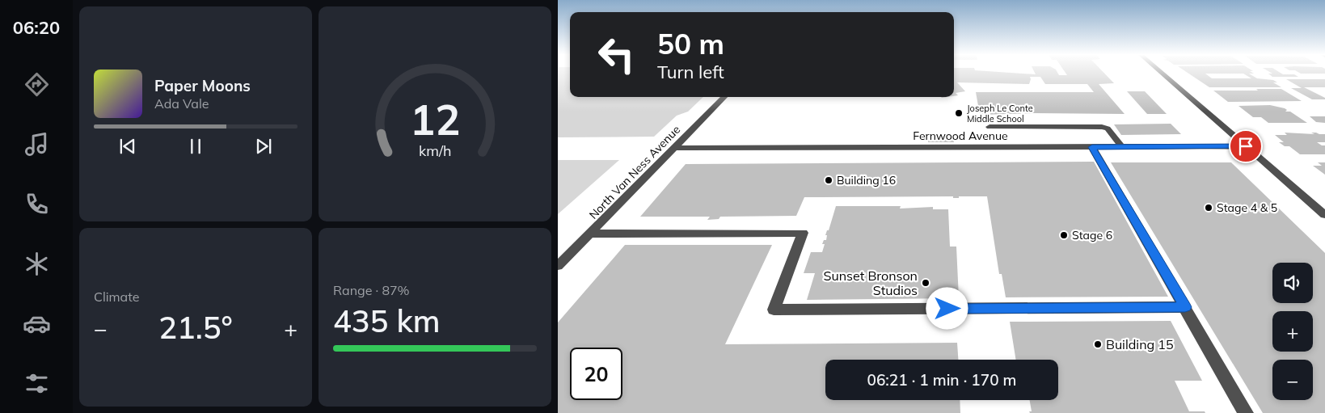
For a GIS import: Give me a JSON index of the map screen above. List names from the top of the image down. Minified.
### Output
{"streets":{"street":["Fernwood Avenue","North Van Ness Avenue"]},"crossings":[["Fernwood Avenue","North Van Ness Avenue"]],"places":["Joseph Le Conte Middle School","Building 16","Stage 4 & 5","Stage 6","Sunset Bronson Studios","Building 15"],"page":{"tabs":"06:20","turn":["50 m","Turn left"],"song":["Paper Moons","Ada Vale"],"tile":["Climate",["Range · 87%","435 km"]],"map_buttons":["+","−"],"heat":["−","21.5°","+"],"limit":"20","trip":"06:21 · 1 min · 170 m","gauge":["12","km/h"]}}
